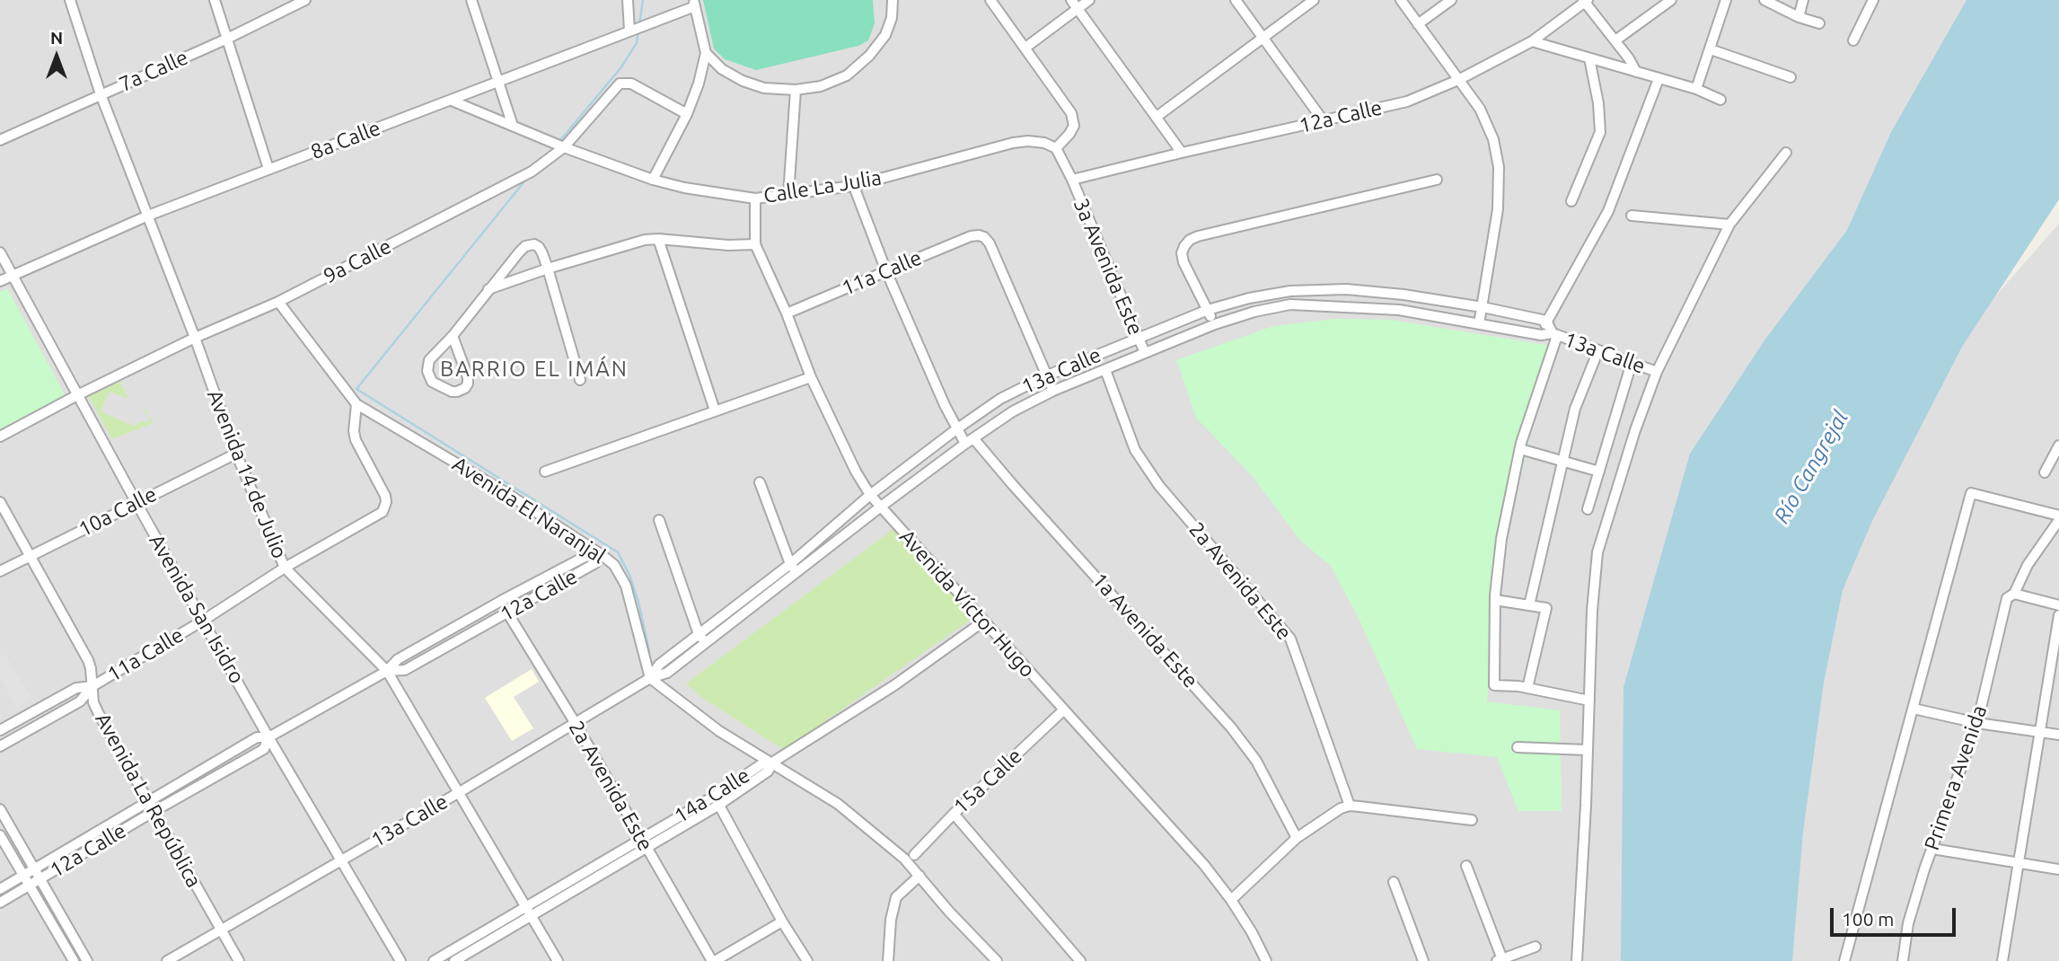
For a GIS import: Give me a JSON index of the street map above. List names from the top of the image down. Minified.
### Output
{"streets":{"street":["7a Calle","12a Calle","8a Calle","Calle La Julia","9a Calle","3a Avenida Este","11a Calle","13a Calle","Avenida 14 de Julio","Avenida El Naranjal","10a Calle","2a Avenida Este","Avenida Víctor Hugo","Avenida San Isidro","1a Avenida Este","Primera Avenida","15a Calle","14a Calle","Avenida La República"]},"crossings":[["7a Calle","Avenida 14 de Julio"],["12a Calle","3a Avenida Este"],["12a Calle","Avenida 14 de Julio"],["12a Calle","Avenida El Naranjal"],["12a Calle","2a Avenida Este"],["12a Calle","Avenida San Isidro"],["12a Calle","Avenida La República"],["8a Calle","Calle La Julia"],["8a Calle","Avenida 14 de Julio"],["8a Calle","Avenida San Isidro"],["Calle La Julia","9a Calle"],["Calle La Julia","Avenida Víctor Hugo"],["9a Calle","Avenida 14 de Julio"],["9a Calle","Avenida El Naranjal"],["9a Calle","Avenida San Isidro"],["3a Avenida Este","13a Calle"],["11a Calle","13a Calle"],["11a Calle","Avenida 14 de Julio"],["11a Calle","Avenida El Naranjal"],["11a Calle","Avenida Víctor Hugo"],["11a Calle","Avenida San Isidro"],["11a Calle","1a Avenida Este"],["11a Calle","Avenida La República"],["13a Calle","Avenida 14 de Julio"],["13a Calle","Avenida El Naranjal"],["13a Calle","2a Avenida Este"],["13a Calle","Avenida Víctor Hugo"],["13a Calle","Avenida San Isidro"],["13a Calle","1a Avenida Este"],["13a Calle","Avenida La República"],["Avenida 14 de Julio","10a Calle"],["10a Calle","Avenida San Isidro"],["10a Calle","Avenida La República"],["2a Avenida Este","14a Calle"],["Avenida Víctor Hugo","15a Calle"],["Avenida Víctor Hugo","14a Calle"]],"districts":["BARRIO EL IMÁN"],"water":["Río Cangrejal"],"scale_bar":"100 m","north":"top"}
